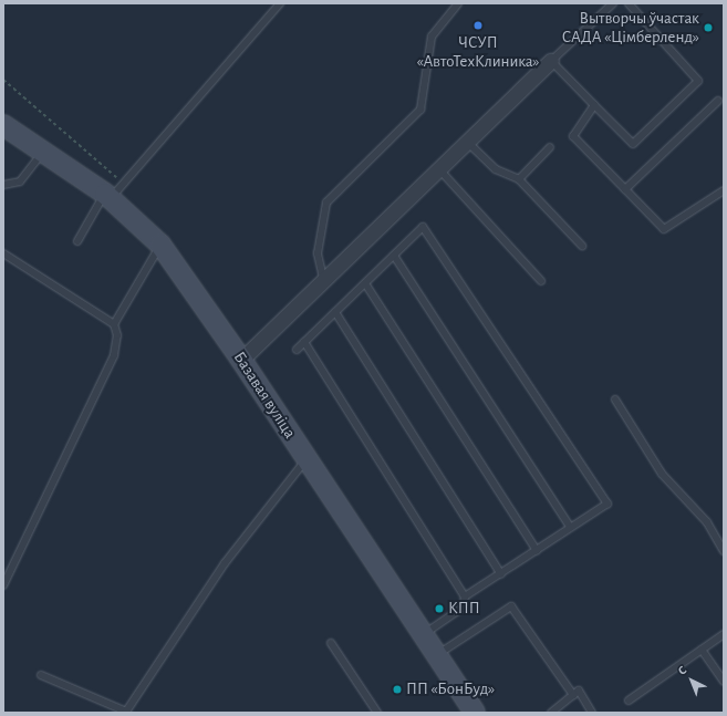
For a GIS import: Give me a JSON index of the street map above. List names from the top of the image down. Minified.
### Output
{"streets":{"street":["Базавая вуліца"]},"places":["ЧСУП «АвтоТехКлиника»","Вытворчы ўчастак САДА «Цімберленд»","КПП","ПП «БонБуд»"],"north":"top left"}
